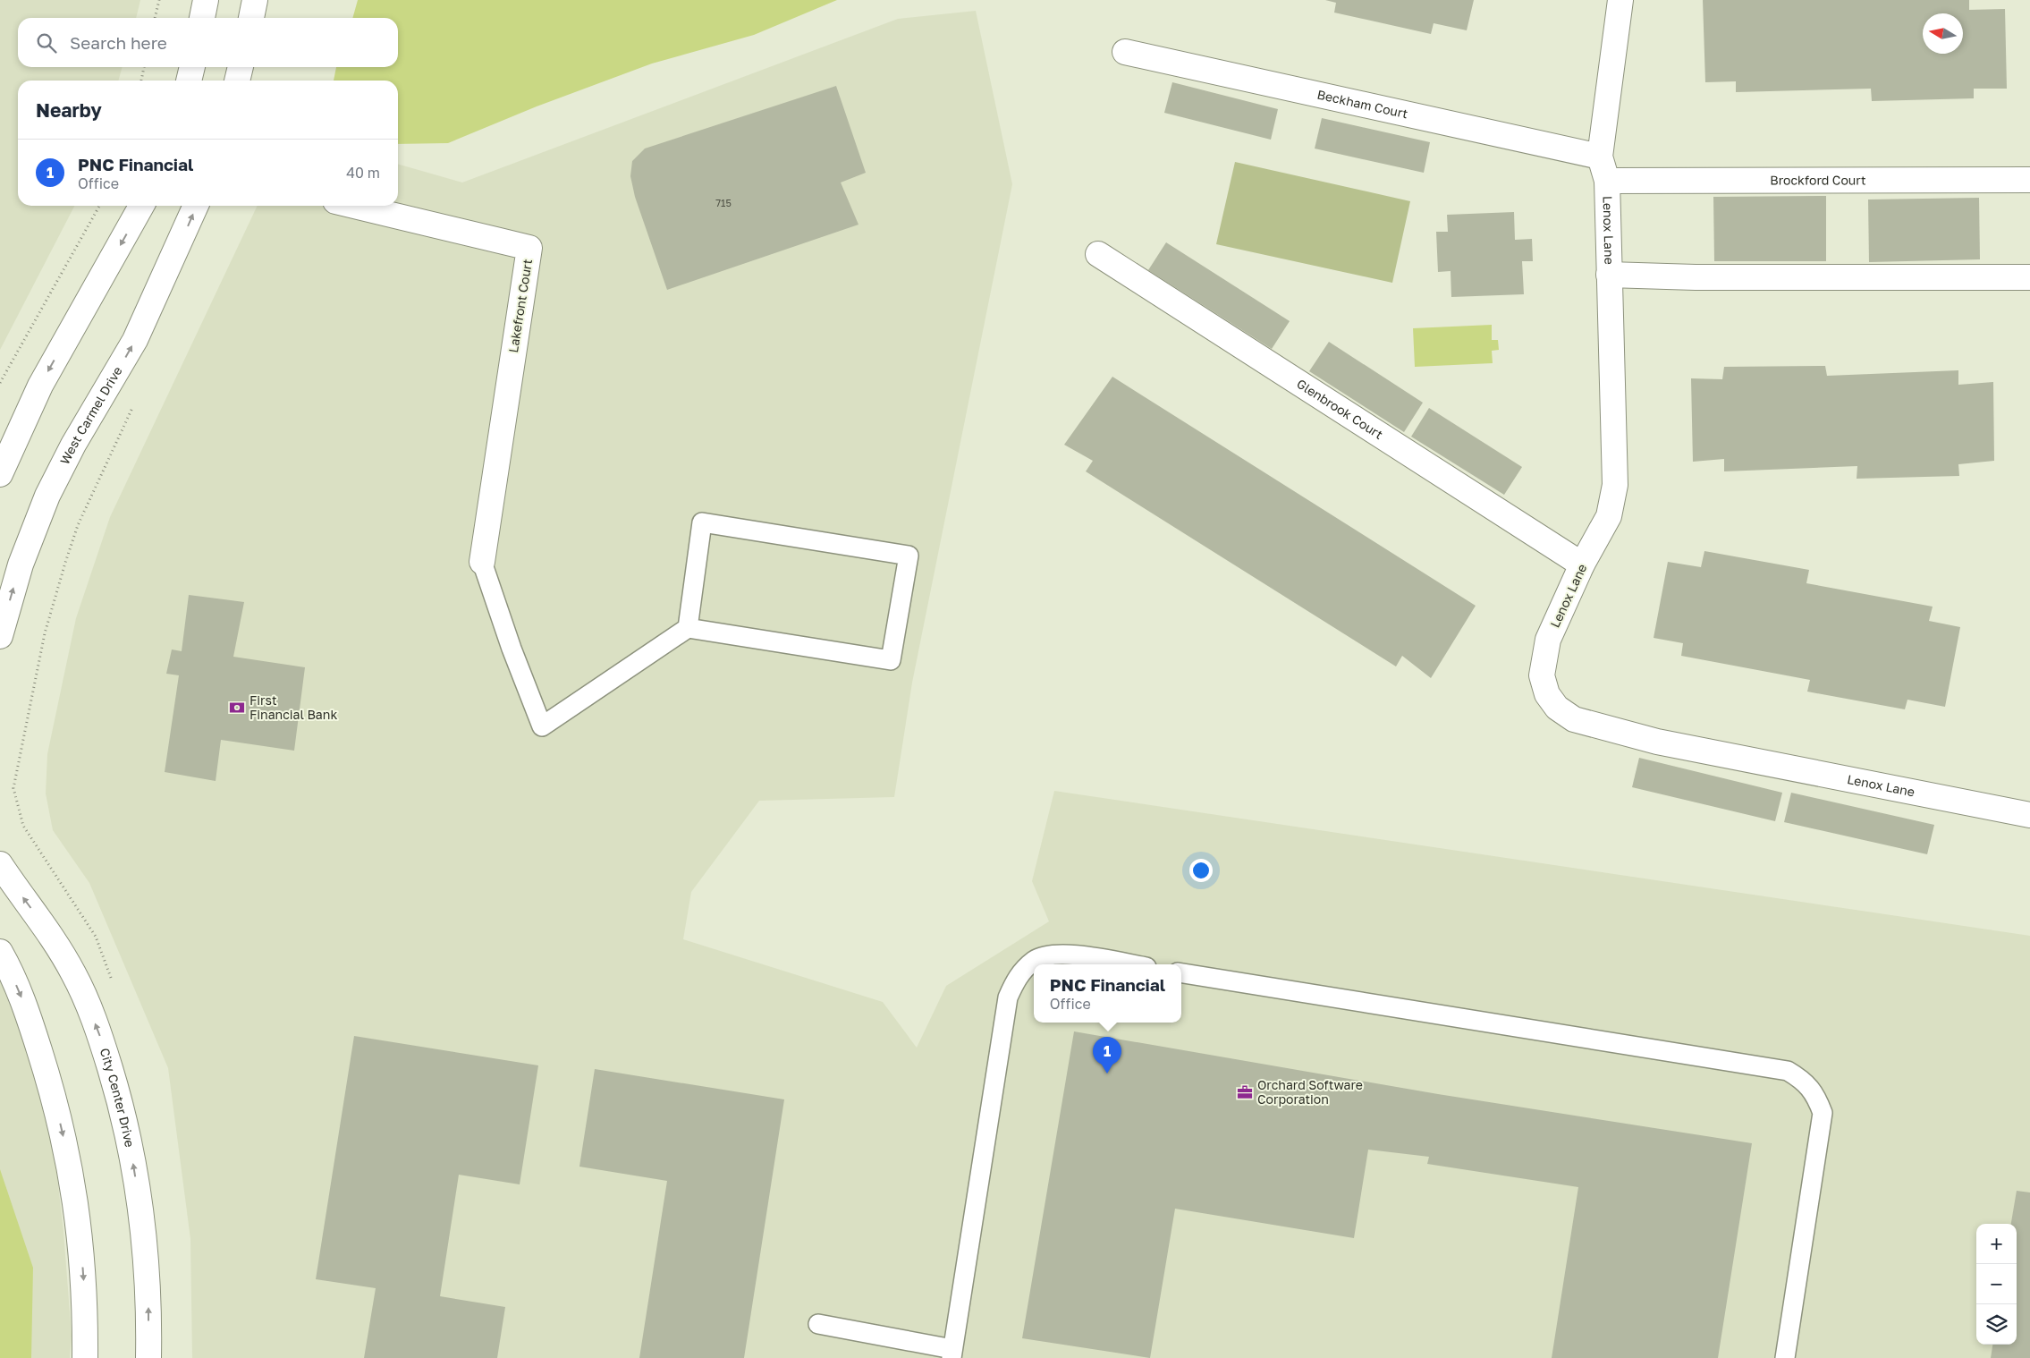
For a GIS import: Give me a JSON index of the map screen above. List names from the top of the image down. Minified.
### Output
{"streets":{"street":["Beckham Court","Brockford Court","Lenox Lane","Lakefront Court","Glenbrook Court","West Carmel Drive","City Center Drive"]},"crossings":[["Beckham Court","Lenox Lane"],["Brockford Court","Lenox Lane"],["Lenox Lane","Glenbrook Court"]],"places":{"bank":["First Financial Bank"],"office":["Orchard Software Corporation"]},"house_numbers":["715"],"north":"left","page":{"search":"Search here","heading":"Nearby","list":[{"mark":"1","name":"PNC Financial","note":"Office","value":"40 m"}],"popup":["PNC Financial","Office"],"pins":"1","map_buttons":["+","−"]}}
